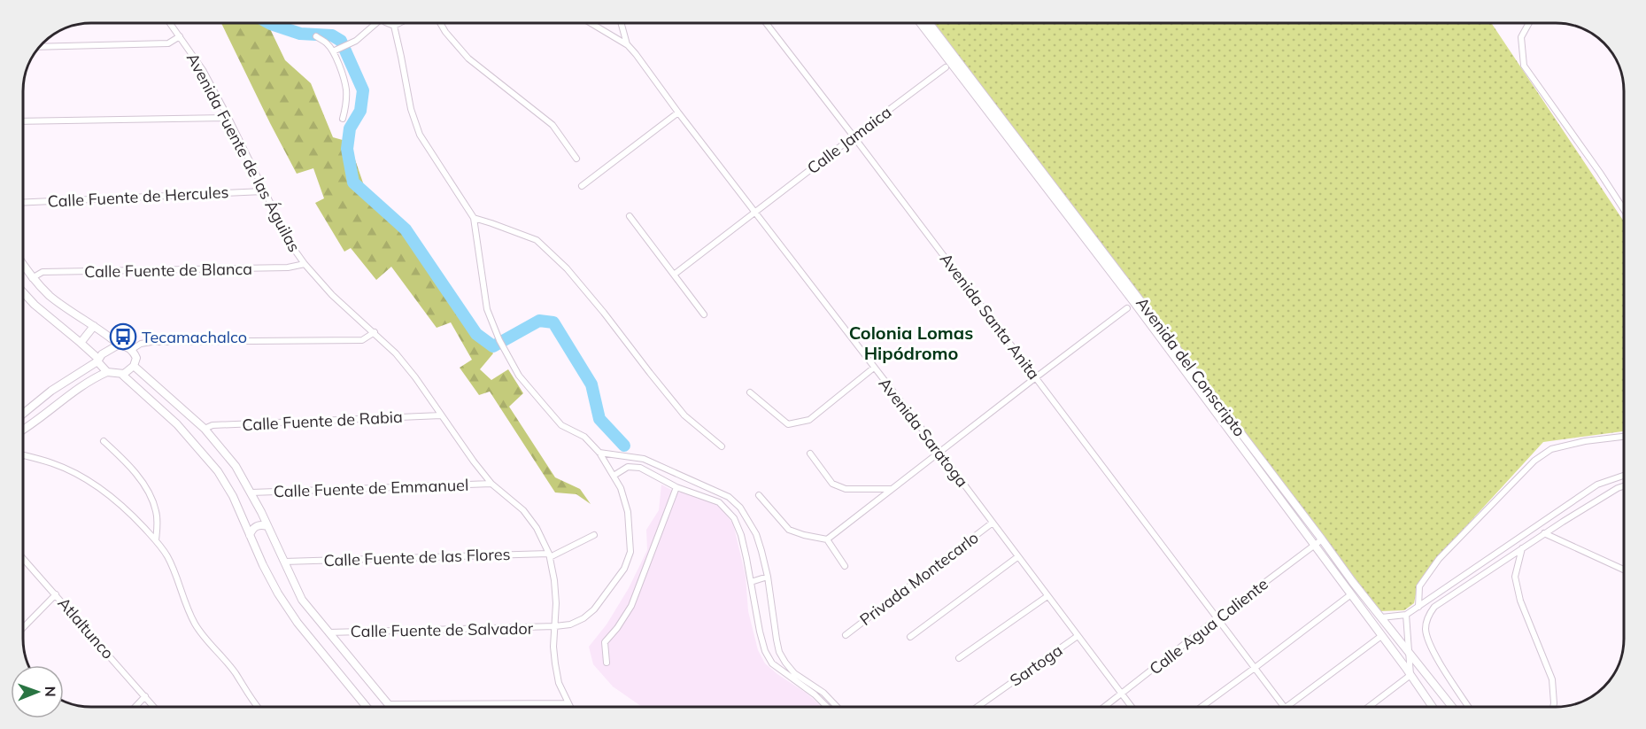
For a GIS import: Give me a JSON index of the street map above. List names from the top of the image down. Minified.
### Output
{"streets":{"main road":["Avenida del Conscripto"],"street":["Calle Jamaica","Avenida Fuente de las Águilas","Calle Fuente de Hercules","Calle Fuente de Blanca","Avenida Santa Anita","Calle Fuente de Rabia","Avenida Saratoga","Calle Fuente de Emmanuel","Calle Fuente de las Flores","Privada Montecarlo","Calle Agua Caliente","Atlaltunco","Calle Fuente de Salvador","Sartoga"]},"crossings":[["Calle Jamaica","Avenida Santa Anita"],["Calle Jamaica","Avenida Saratoga"],["Avenida Fuente de las Águilas","Calle Fuente de Hercules"],["Avenida Fuente de las Águilas","Calle Fuente de Blanca"],["Avenida Fuente de las Águilas","Calle Fuente de Rabia"],["Avenida Fuente de las Águilas","Calle Fuente de Emmanuel"],["Avenida Fuente de las Águilas","Calle Fuente de las Flores"],["Avenida Fuente de las Águilas","Calle Fuente de Salvador"],["Avenida Santa Anita","Calle Agua Caliente"],["Avenida del Conscripto","Calle Agua Caliente"],["Avenida Saratoga","Privada Montecarlo"],["Avenida Saratoga","Calle Agua Caliente"],["Avenida Saratoga","Sartoga"]],"districts":["Colonia Lomas Hipódromo"],"places":{"bus stop":["Tecamachalco"]},"north":"right"}
